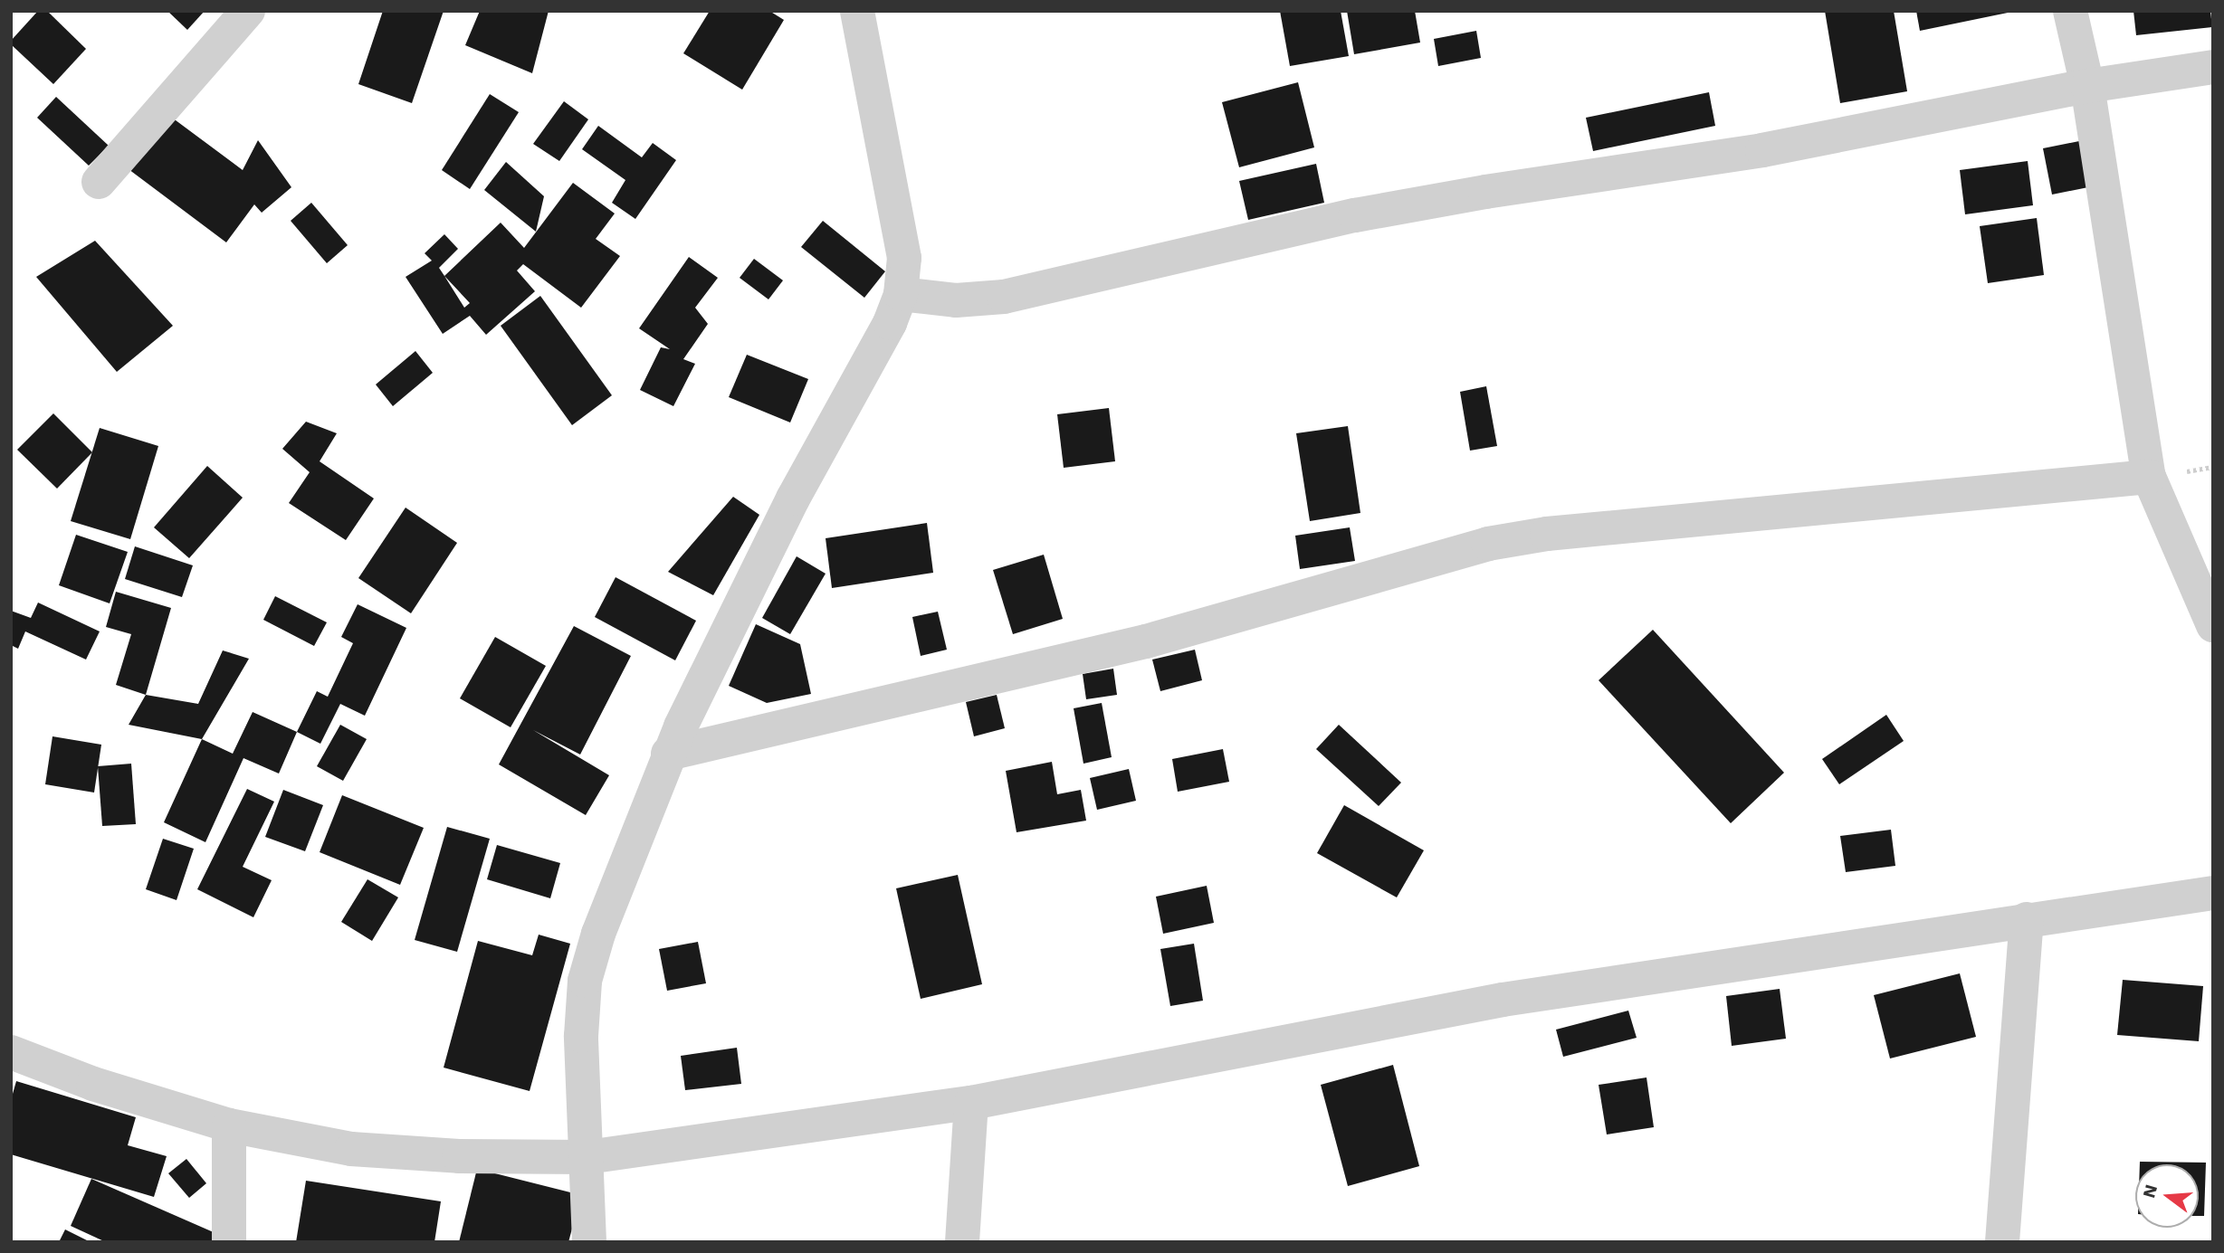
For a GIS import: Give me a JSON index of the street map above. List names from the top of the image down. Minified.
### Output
{"north":"left"}
